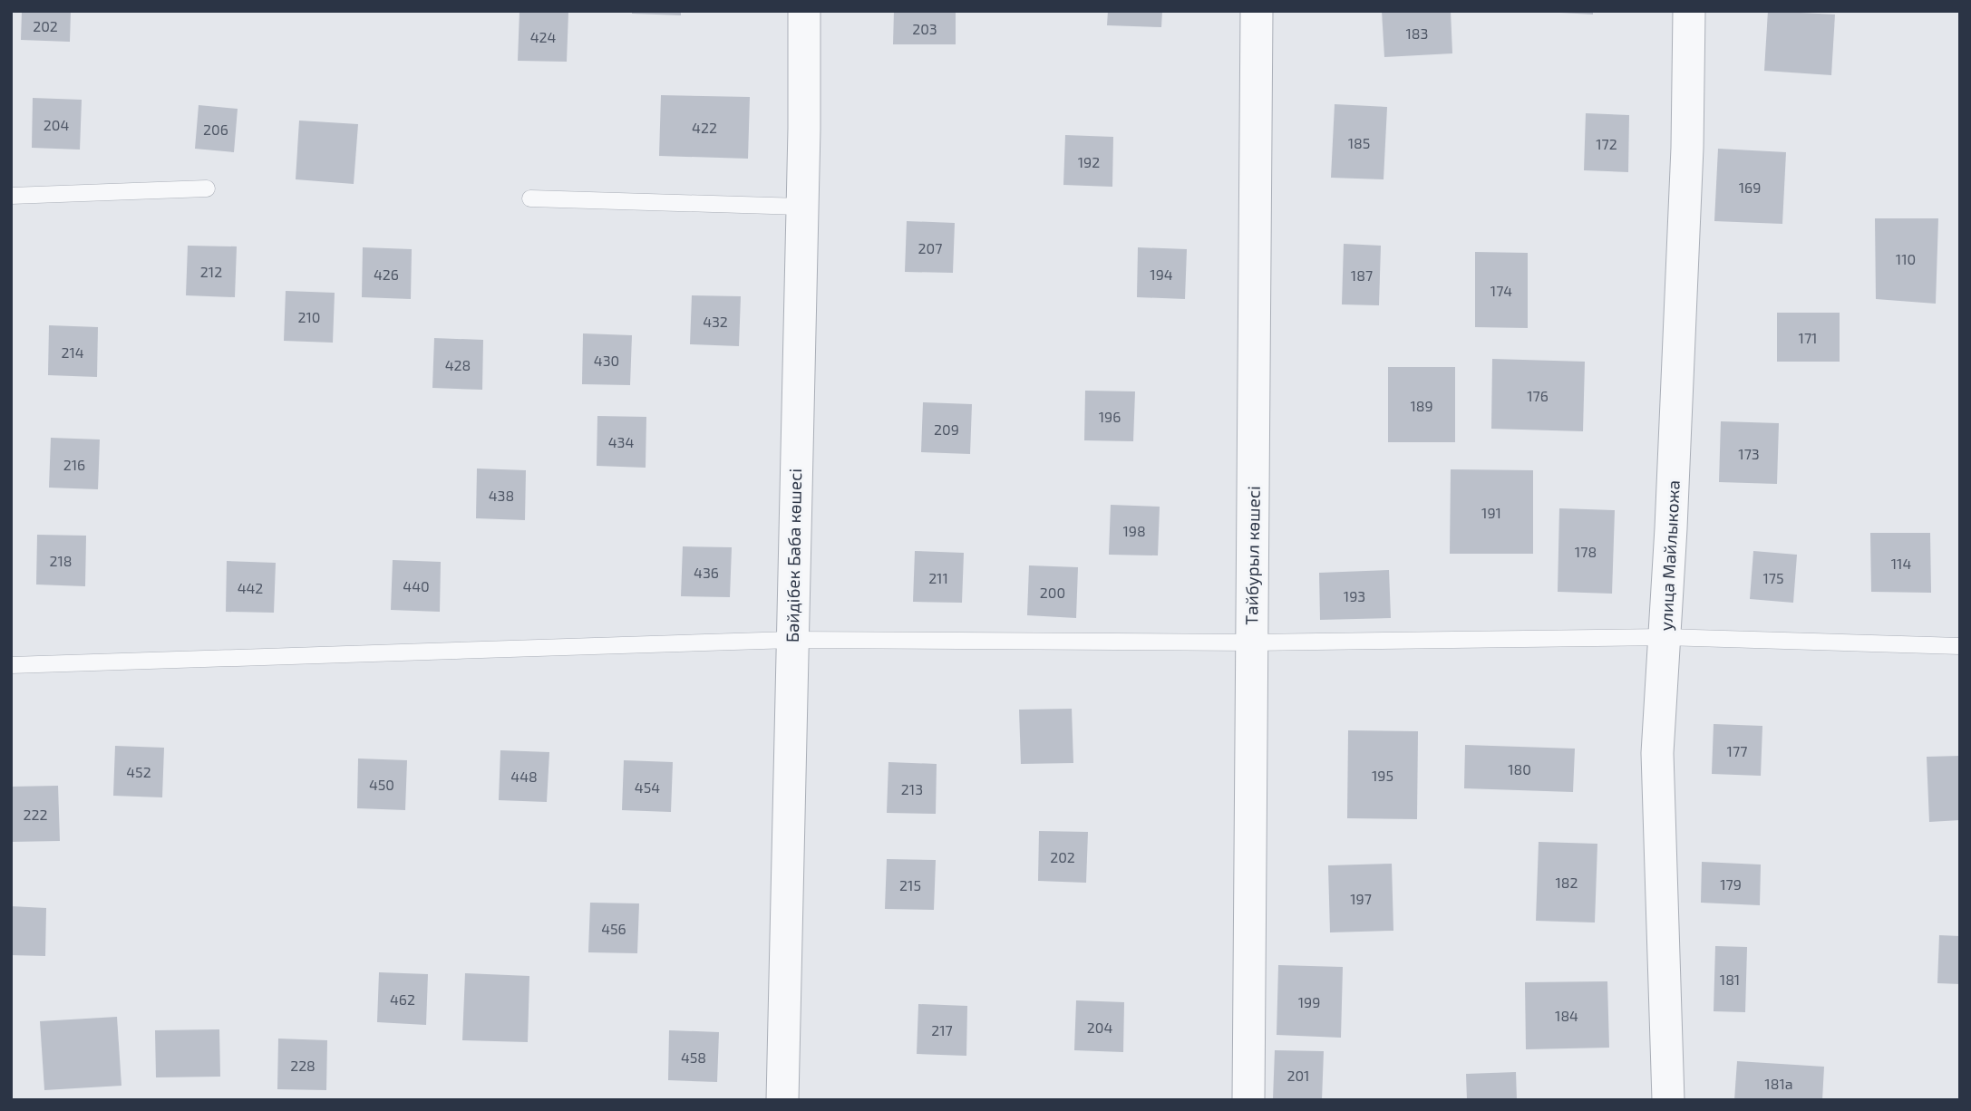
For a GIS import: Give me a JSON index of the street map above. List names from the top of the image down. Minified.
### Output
{"streets":{"street":["Бәйдібек Баба көшесі","Тайбурыл көшесі","улица Майлыкожа"]},"house_numbers":["202","203","183","424","204","422","206","185","172","192","169","207","110","212","426","194","187","174","210","432","171","214","430","428","176","189","196","209","434","173","216","438","191","198","178","218","114","436","211","175","440","442","200","193","177","180","452","195","448","450","454","213","222","202","182","179","215","197","456","181","462","199","184","204","217","458","228","201","181а"]}
